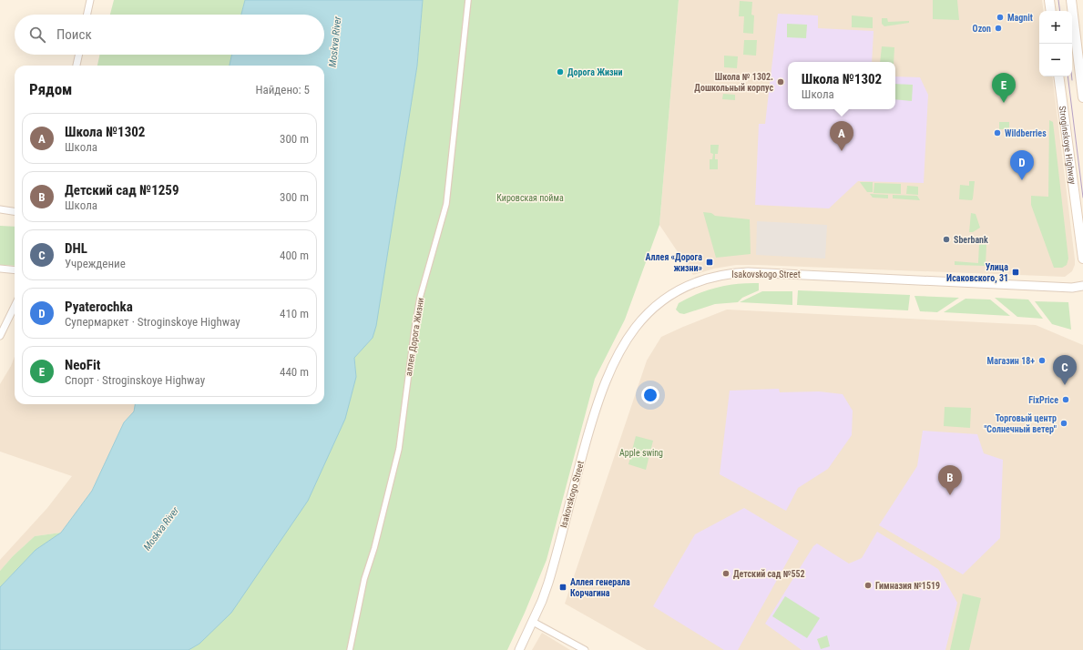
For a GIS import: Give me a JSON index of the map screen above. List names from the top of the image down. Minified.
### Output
{"streets":{"main road":["Stroginskoye Highway"],"street":["Isakovskogo Street","аллея Дорога Жизни"]},"water":["Moskva River"],"parks":["Кировская пойма","Apple swing"],"places":{"other":["Magnit","Ozon","Дорога Жизни","Школа № 1302. Дошкольный корпус","Wildberries","Sberbank","Магазин 18+","FixPrice","Торговый центр \"Солнечный ветер\"","Детский сад №552","Гимназия №1519"],"transit":["Аллея «Дорога жизни»","Улица Исаковского, 31","Аллея генерала Корчагина"]},"page":{"map_buttons":["+","−"],"search":"Поиск","popup":["Школа №1302","Школа"],"heading":["Рядом","Найдено: 5"],"pins":["E","A","D","C","B"],"list":[{"mark":"A","name":"Школа №1302","note":"Школа","value":"300 m"},{"mark":"B","name":"Детский сад №1259","note":"Школа","value":"300 m"},{"mark":"C","name":"DHL","note":"Учреждение","value":"400 m"},{"mark":"D","name":"Pyaterochka","note":"Супермаркет · Stroginskoye Highway","value":"410 m"},{"mark":"E","name":"NeoFit","note":"Спорт · Stroginskoye Highway","value":"440 m"}]}}
